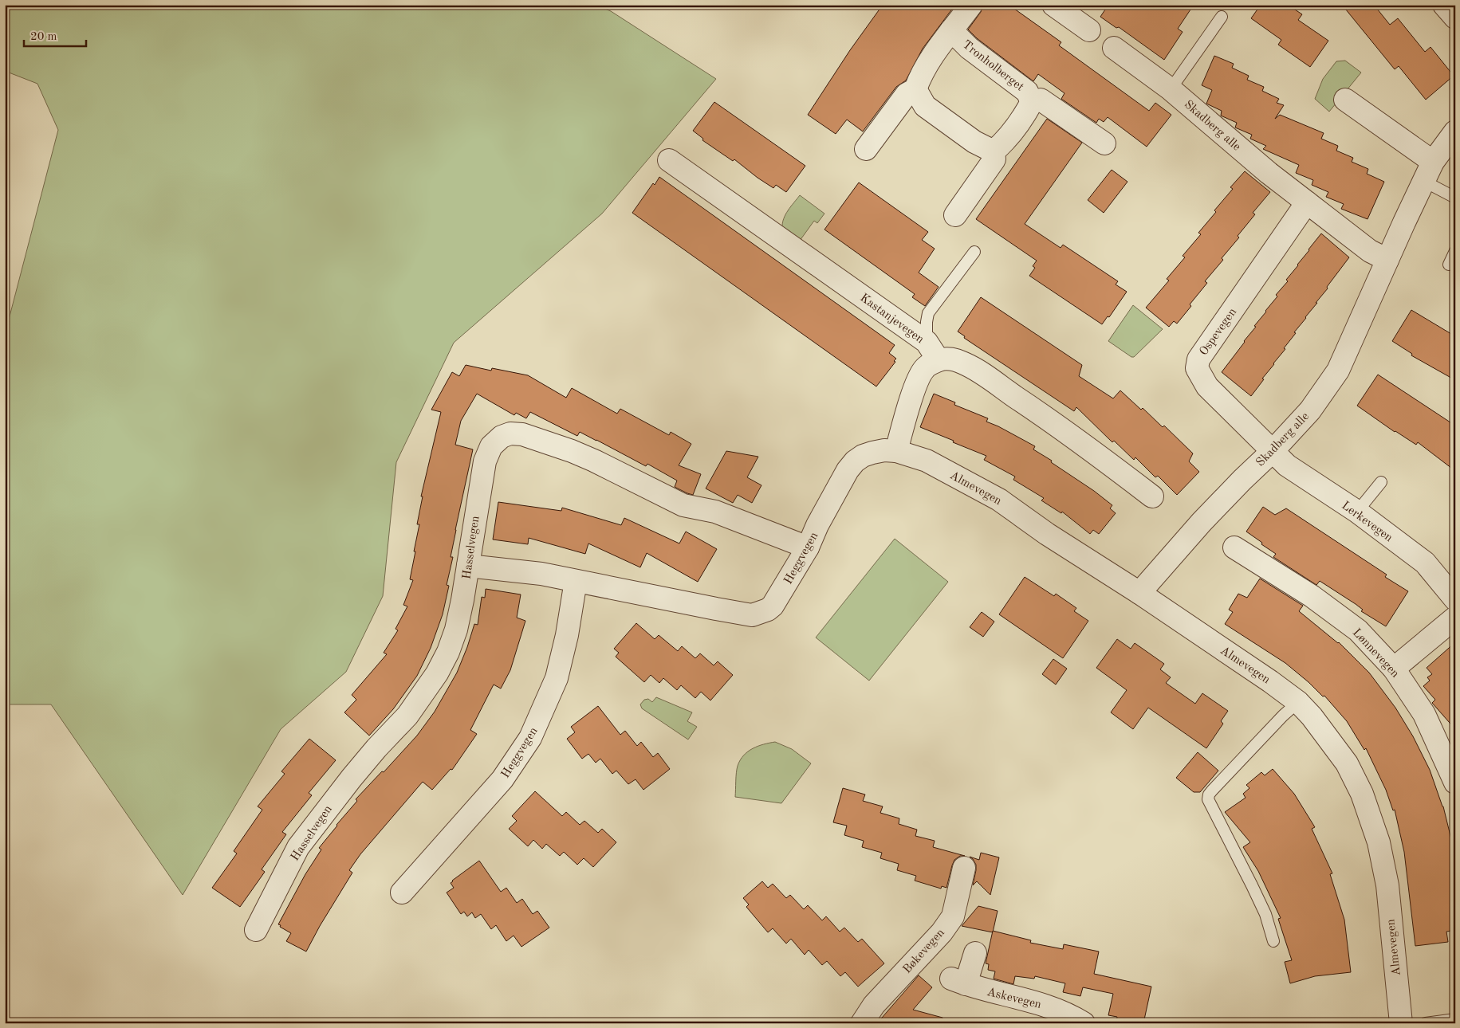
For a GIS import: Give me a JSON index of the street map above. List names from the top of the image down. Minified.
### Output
{"streets":{"street":["Tronholberget","Skadberg alle","Kastanjevegen","Ospevegen","Almevegen","Lerkevegen","Hasselvegen","Heggvegen","Lønnevegen","Bøkevegen","Askevegen"]},"crossings":[["Skadberg alle","Ospevegen"],["Skadberg alle","Almevegen"],["Skadberg alle","Lerkevegen"],["Ospevegen","Lerkevegen"],["Almevegen","Heggvegen"],["Hasselvegen","Heggvegen"]],"scale_bar":"20 m"}
